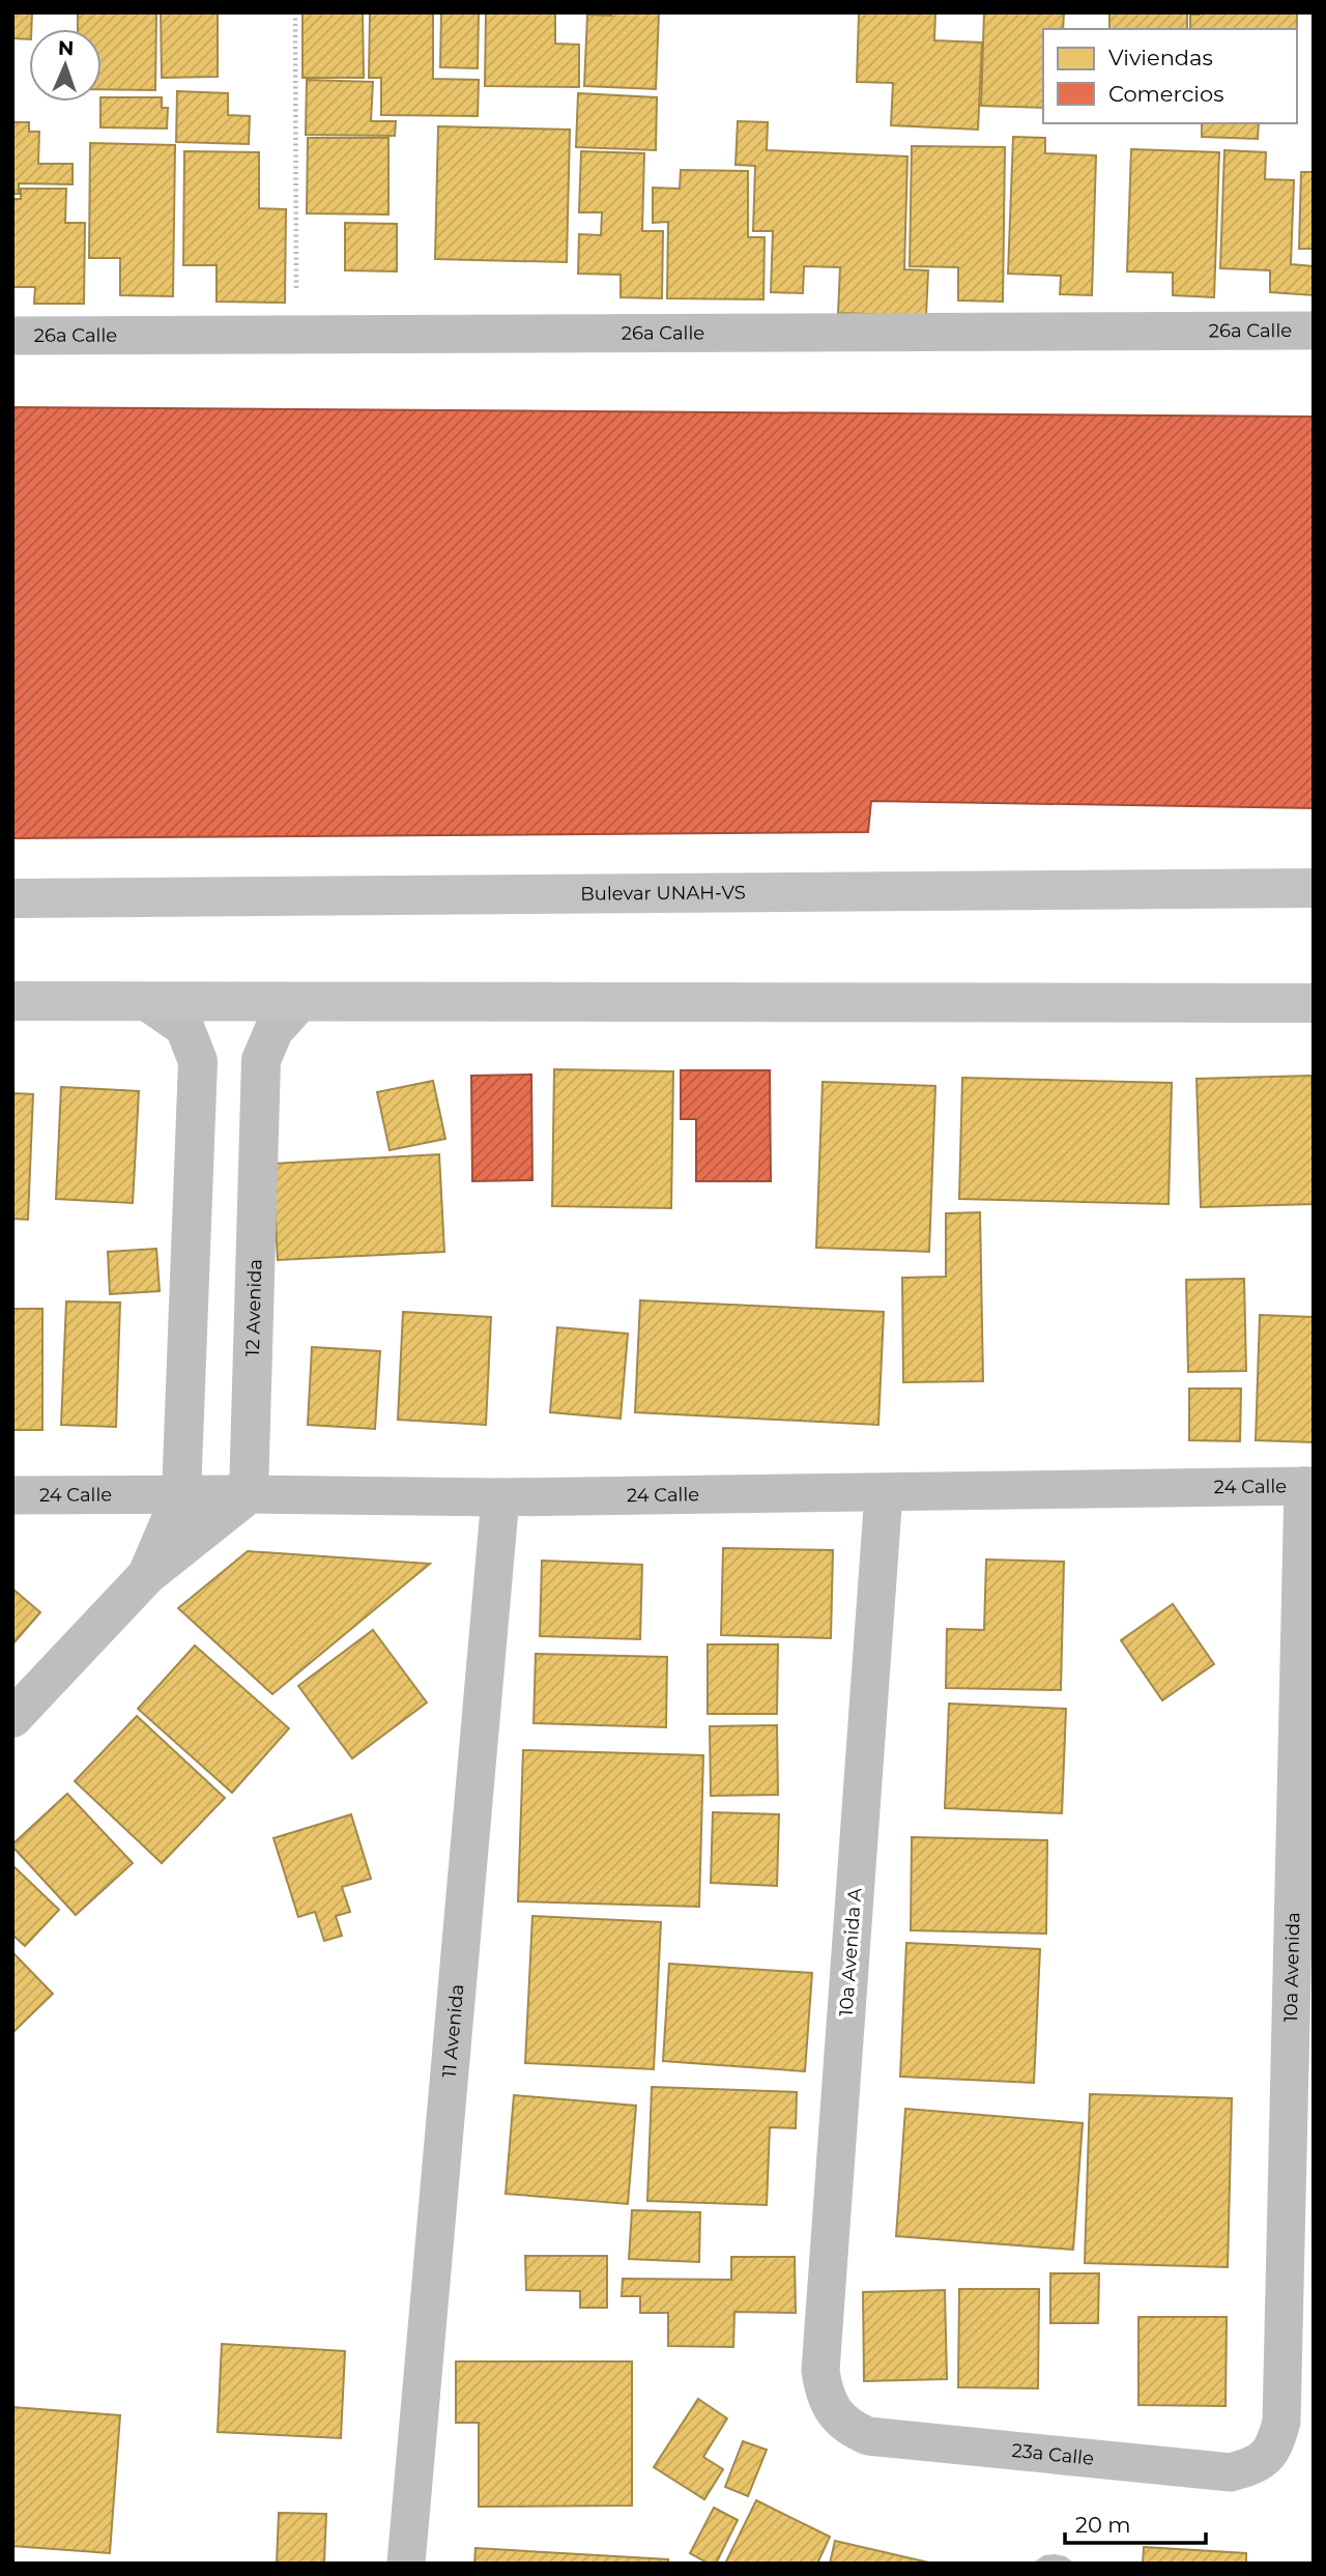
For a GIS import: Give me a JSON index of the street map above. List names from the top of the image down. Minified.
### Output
{"streets":{"main road":["Bulevar UNAH-VS"],"street":["26a Calle","12 Avenida","24 Calle","10a Avenida A","10a Avenida","11 Avenida","23a Calle"]},"crossings":[["12 Avenida","24 Calle"],["24 Calle","10a Avenida A"],["24 Calle","10a Avenida"],["24 Calle","11 Avenida"],["10a Avenida A","23a Calle"],["10a Avenida","23a Calle"]],"legend":["Viviendas","Comercios"],"scale_bar":"20 m","north":"top"}
